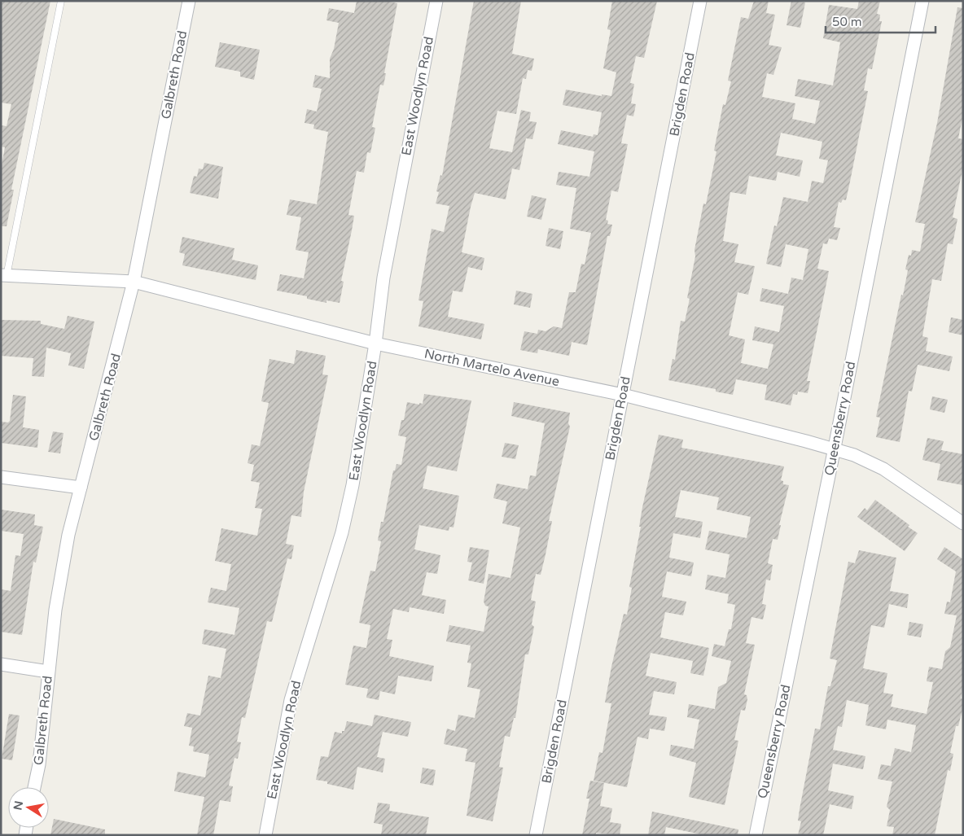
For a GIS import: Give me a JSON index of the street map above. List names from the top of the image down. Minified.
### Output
{"streets":{"street":["Galbreth Road","Brigden Road","East Woodlyn Road","North Martelo Avenue","Queensberry Road"]},"crossings":[["Galbreth Road","North Martelo Avenue"],["Brigden Road","North Martelo Avenue"],["East Woodlyn Road","North Martelo Avenue"],["North Martelo Avenue","Queensberry Road"]],"scale_bar":"50 m","north":"left"}
